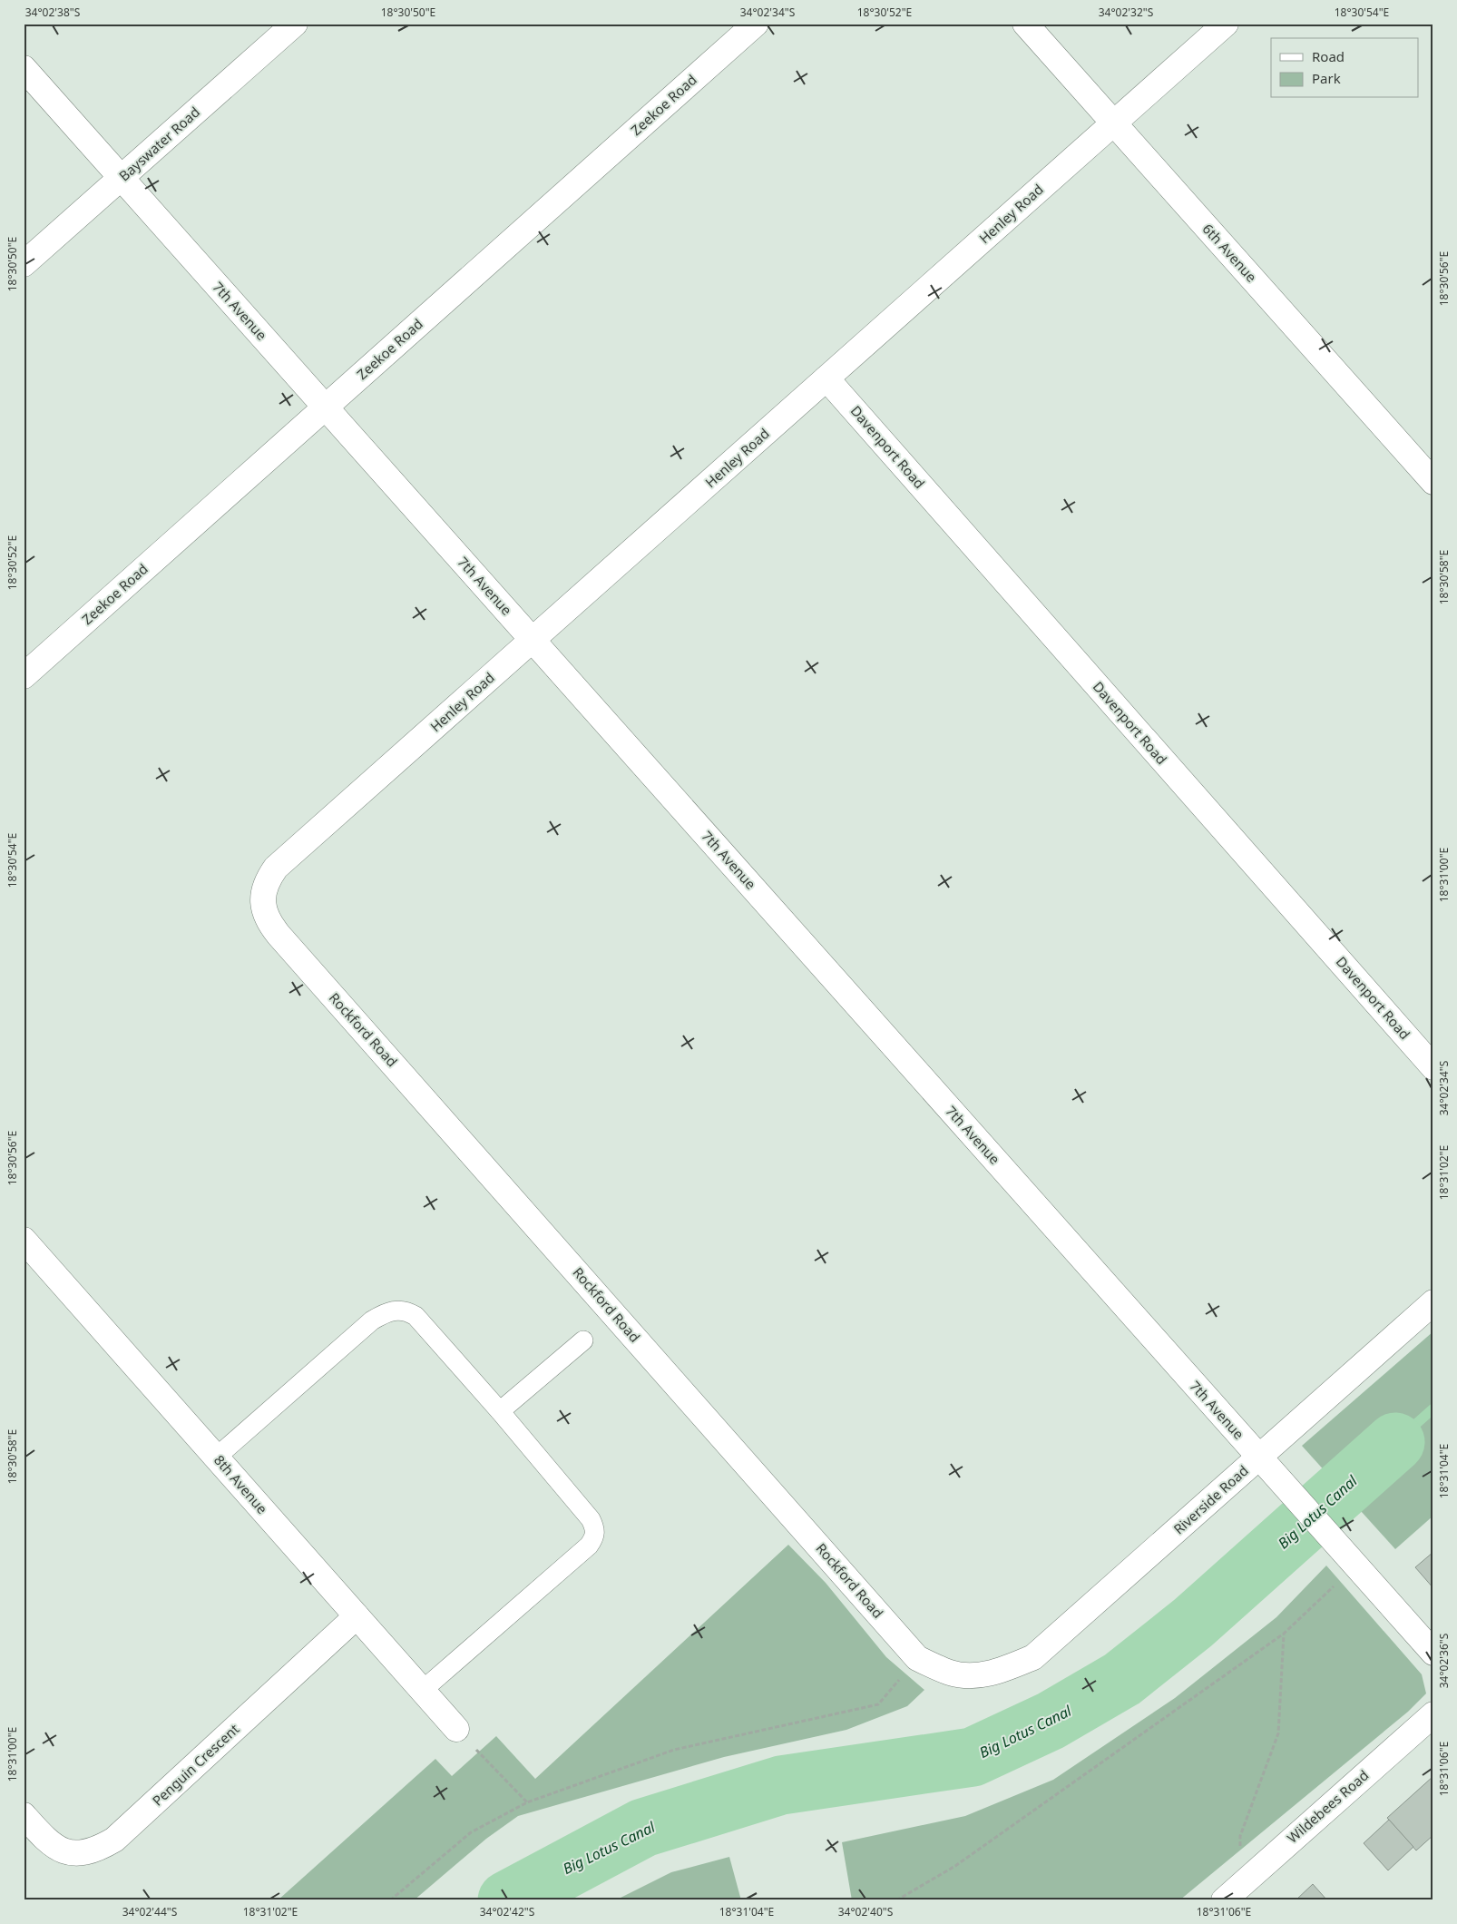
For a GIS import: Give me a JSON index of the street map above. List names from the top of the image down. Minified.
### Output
{"streets":{"street":["Zeekoe Road","Bayswater Road","Henley Road","6th Avenue","7th Avenue","Davenport Road","Rockford Road","8th Avenue","Riverside Road","Penguin Crescent","Wildebees Road"]},"crossings":[["Zeekoe Road","7th Avenue"],["Bayswater Road","7th Avenue"],["Henley Road","6th Avenue"],["Henley Road","7th Avenue"],["Henley Road","Davenport Road"],["Henley Road","Rockford Road"],["7th Avenue","Riverside Road"],["Rockford Road","Riverside Road"],["8th Avenue","Penguin Crescent"]],"water":["Big Lotus Canal"],"legend":["Road","Park"],"coordinates":["34°02'38\"S","18°30'50\"E","34°02'34\"S","18°30'52\"E","34°02'32\"S","18°30'54\"E","18°30'56\"E","18°30'58\"E","18°31'00\"E","18°31'02\"E","18°31'04\"E","34°02'36\"S","18°31'06\"E","34°02'44\"S","34°02'42\"S","34°02'40\"S"]}
